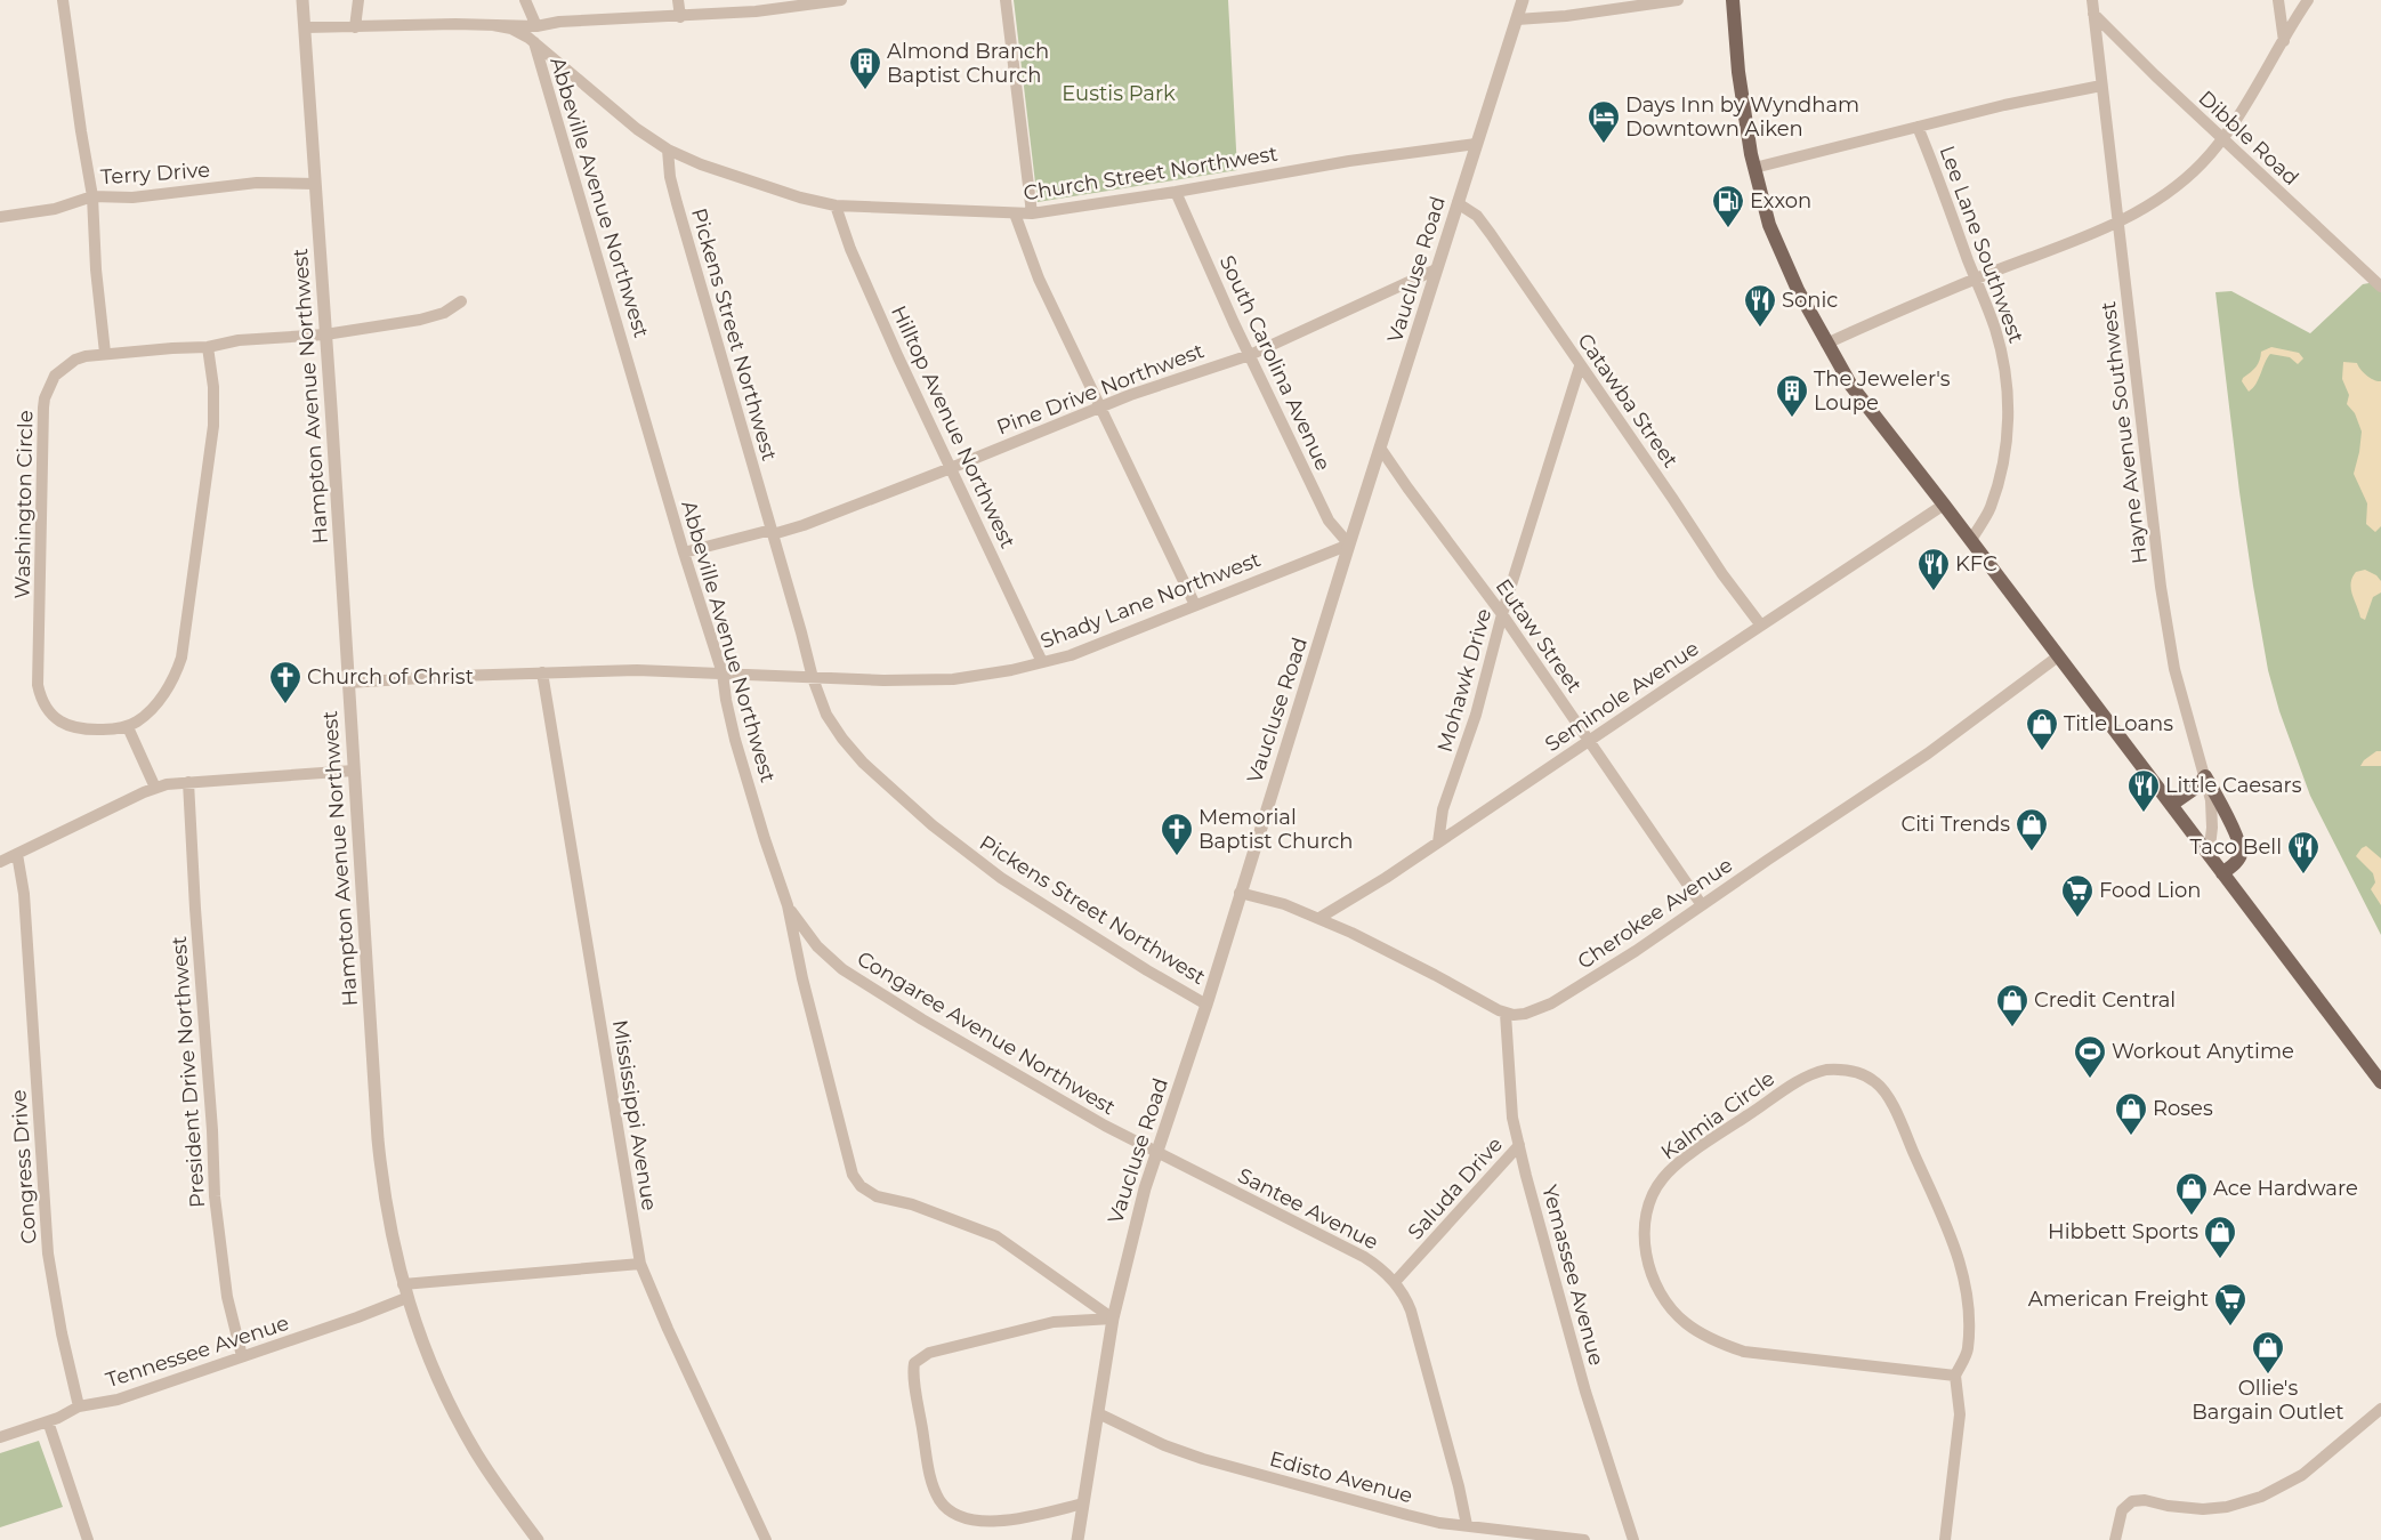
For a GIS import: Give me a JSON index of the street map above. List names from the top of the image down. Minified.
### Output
{"streets":{"street":["Dibble Road","Terry Drive","Church Street Northwest","Abbeville Avenue Northwest","Lee Lane Southwest","Vaucluse Road","Pickens Street Northwest","South Carolina Avenue","Pine Drive Northwest","Hampton Avenue Northwest","Catawba Street","Hilltop Avenue Northwest","Hayne Avenue Southwest","Washington Circle","Shady Lane Northwest","Eutaw Street","Mohawk Drive","Seminole Avenue","Cherokee Avenue","Congaree Avenue Northwest","President Drive Northwest","Mississippi Avenue","Kalmia Circle","Congress Drive","Saluda Drive","Santee Avenue","Yemassee Avenue","Tennessee Avenue","Edisto Avenue"]},"crossings":[["Dibble Road","Hayne Avenue Southwest"],["Terry Drive","Hampton Avenue Northwest"],["Church Street Northwest","Abbeville Avenue Northwest"],["Church Street Northwest","Vaucluse Road"],["Church Street Northwest","Pickens Street Northwest"],["Church Street Northwest","South Carolina Avenue"],["Church Street Northwest","Hilltop Avenue Northwest"],["Abbeville Avenue Northwest","Vaucluse Road"],["Abbeville Avenue Northwest","Pine Drive Northwest"],["Abbeville Avenue Northwest","Shady Lane Northwest"],["Abbeville Avenue Northwest","Congaree Avenue Northwest"],["Vaucluse Road","Pickens Street Northwest"],["Vaucluse Road","South Carolina Avenue"],["Vaucluse Road","Pine Drive Northwest"],["Vaucluse Road","Catawba Street"],["Vaucluse Road","Shady Lane Northwest"],["Vaucluse Road","Eutaw Street"],["Vaucluse Road","Congaree Avenue Northwest"],["Vaucluse Road","Santee Avenue"],["Vaucluse Road","Edisto Avenue"],["Pickens Street Northwest","Pine Drive Northwest"],["Pickens Street Northwest","Shady Lane Northwest"],["South Carolina Avenue","Pine Drive Northwest"],["South Carolina Avenue","Shady Lane Northwest"],["Pine Drive Northwest","Hilltop Avenue Northwest"],["Hampton Avenue Northwest","Washington Circle"],["Hampton Avenue Northwest","Shady Lane Northwest"],["Hampton Avenue Northwest","Tennessee Avenue"],["Catawba Street","Mohawk Drive"],["Catawba Street","Seminole Avenue"],["Hilltop Avenue Northwest","Shady Lane Northwest"],["Shady Lane Northwest","Mississippi Avenue"],["Eutaw Street","Mohawk Drive"],["Eutaw Street","Seminole Avenue"],["Eutaw Street","Cherokee Avenue"],["Mohawk Drive","Seminole Avenue"],["Cherokee Avenue","Yemassee Avenue"],["Congaree Avenue Northwest","Santee Avenue"],["President Drive Northwest","Tennessee Avenue"],["Congress Drive","Tennessee Avenue"],["Saluda Drive","Santee Avenue"],["Saluda Drive","Yemassee Avenue"],["Santee Avenue","Edisto Avenue"]],"parks":["Eustis Park"],"places":{"building":["Almond Branch Baptist Church","The Jeweler's Loupe"],"hotel":["Days Inn by Wyndham Downtown Aiken"],"fuel station":["Exxon"],"restaurant":["Sonic","KFC","Little Caesars","Taco Bell"],"church":["Church of Christ","Memorial Baptist Church"],"shop":["Title Loans","Citi Trends","Credit Central","Roses","Ace Hardware","Hibbett Sports","Ollie's Bargain Outlet"],"supermarket":["Food Lion","American Freight"],"sports":["Workout Anytime"]}}
